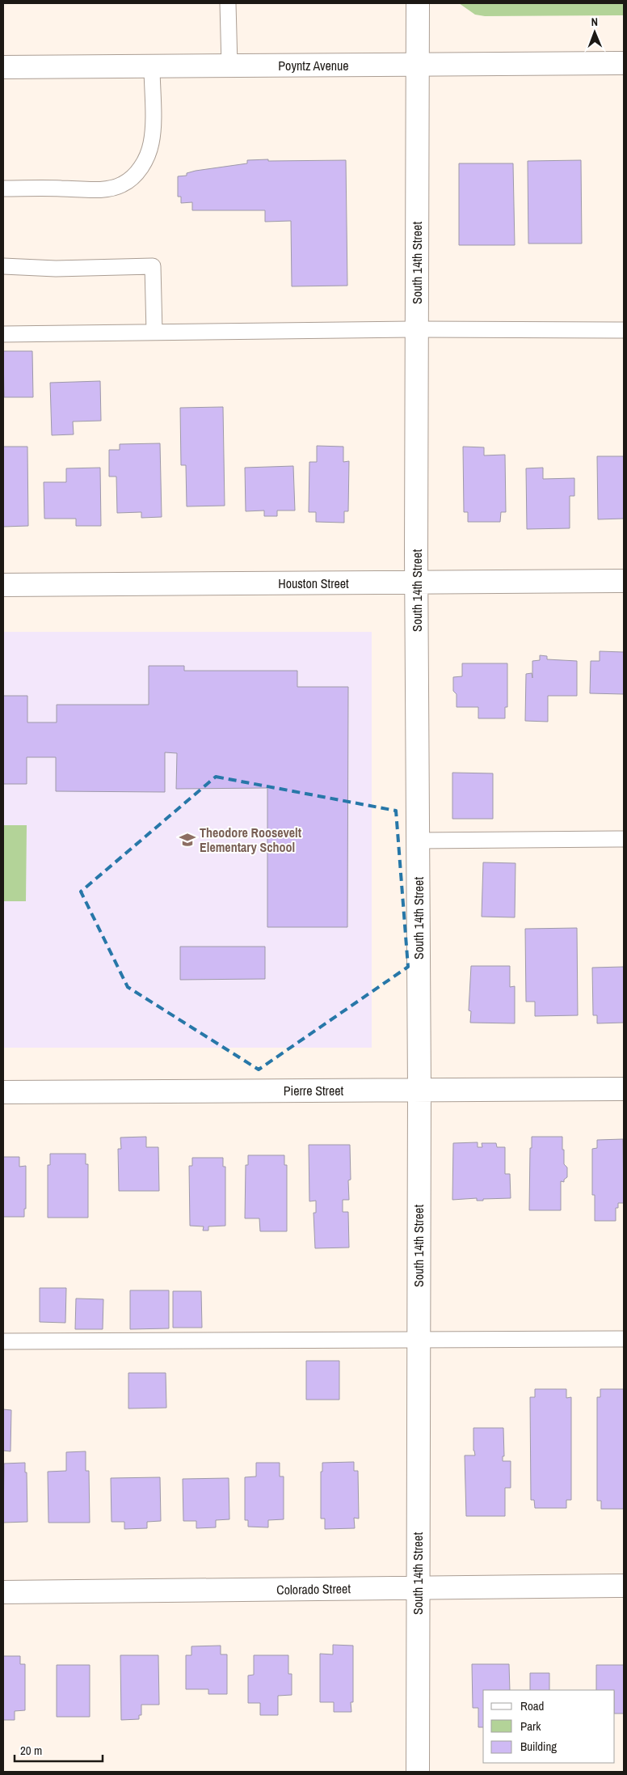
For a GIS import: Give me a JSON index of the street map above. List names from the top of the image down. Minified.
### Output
{"streets":{"street":["Poyntz Avenue","South 14th Street","Houston Street","Pierre Street","Colorado Street"]},"crossings":[["Poyntz Avenue","South 14th Street"],["South 14th Street","Houston Street"],["South 14th Street","Pierre Street"],["South 14th Street","Colorado Street"]],"places":{"school or university":["Theodore Roosevelt Elementary School"]},"legend":["Road","Park","Building"],"scale_bar":"20 m","north":"top"}
